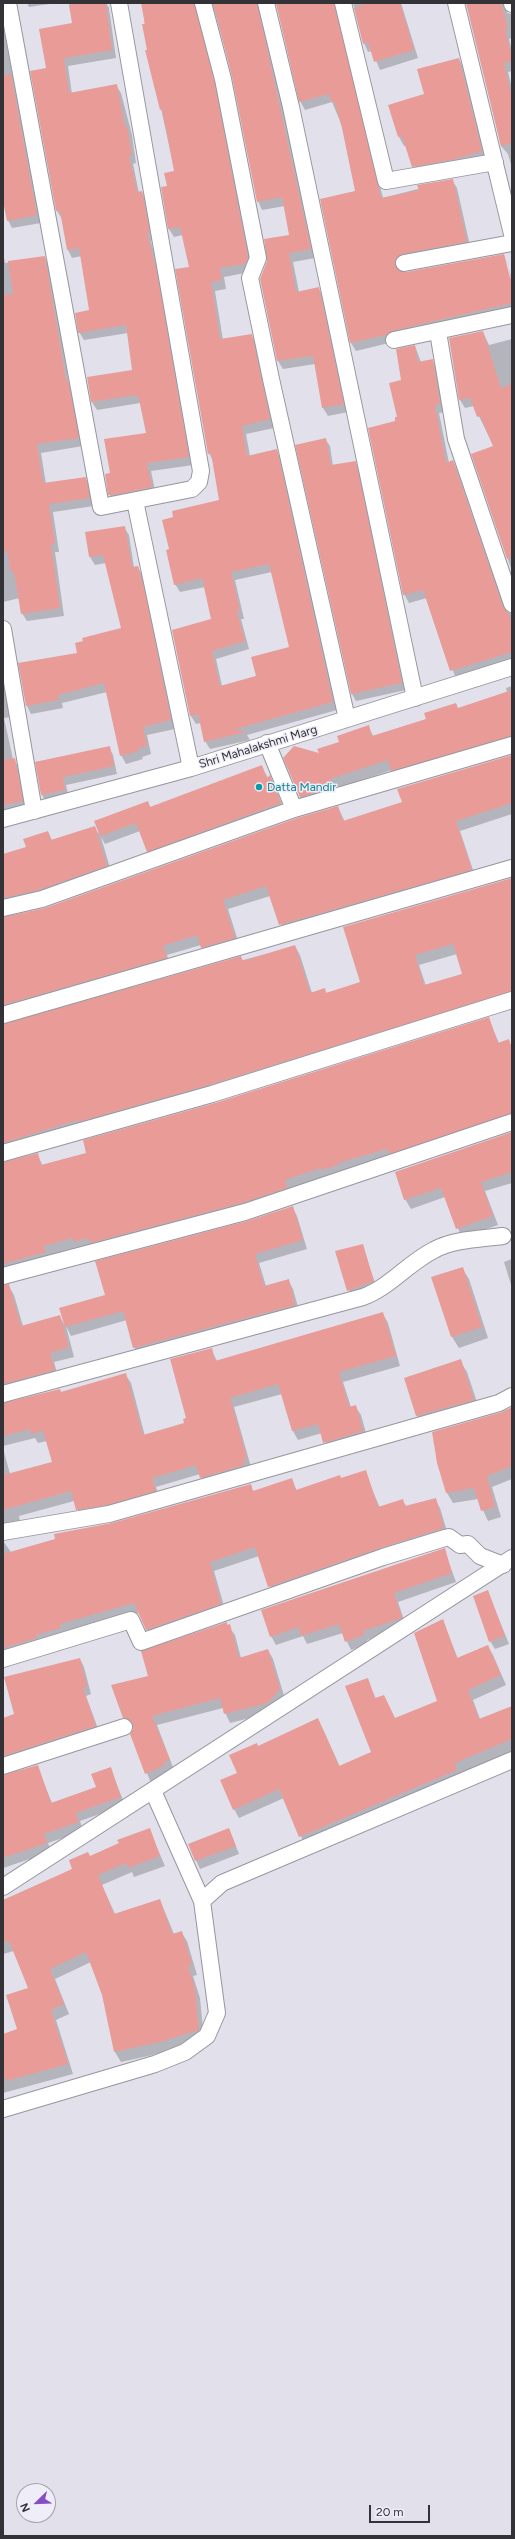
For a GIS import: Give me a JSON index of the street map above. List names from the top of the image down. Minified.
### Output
{"streets":{"street":["Shri Mahalakshmi Marg"]},"places":["Datta Mandir"],"scale_bar":"20 m","north":"bottom left"}
